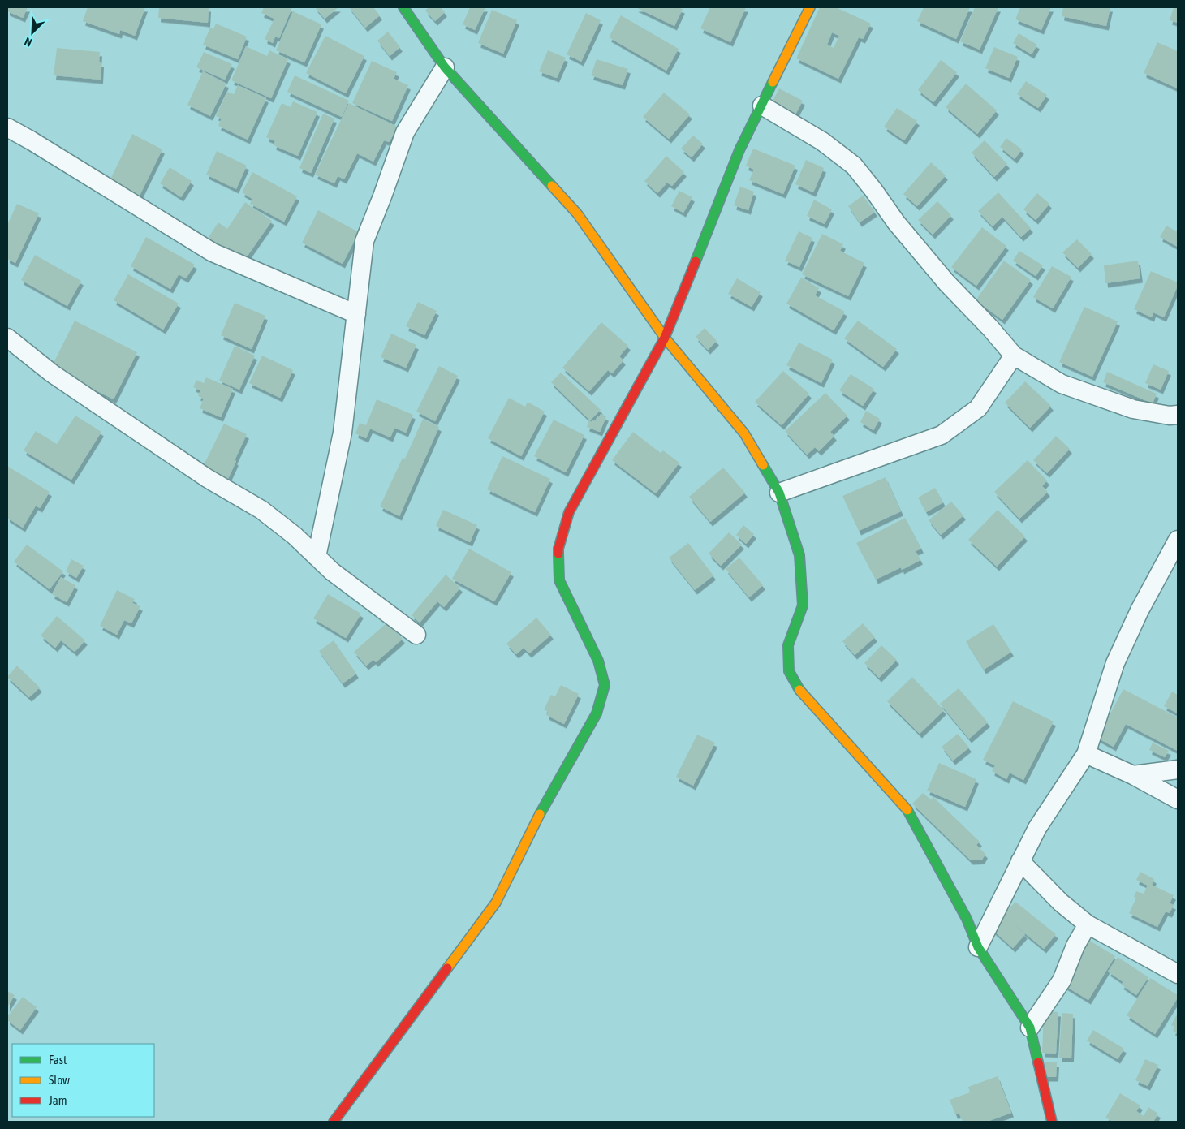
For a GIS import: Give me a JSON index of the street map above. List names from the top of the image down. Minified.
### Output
{"legend":["Fast","Slow","Jam"],"north":"bottom left"}
